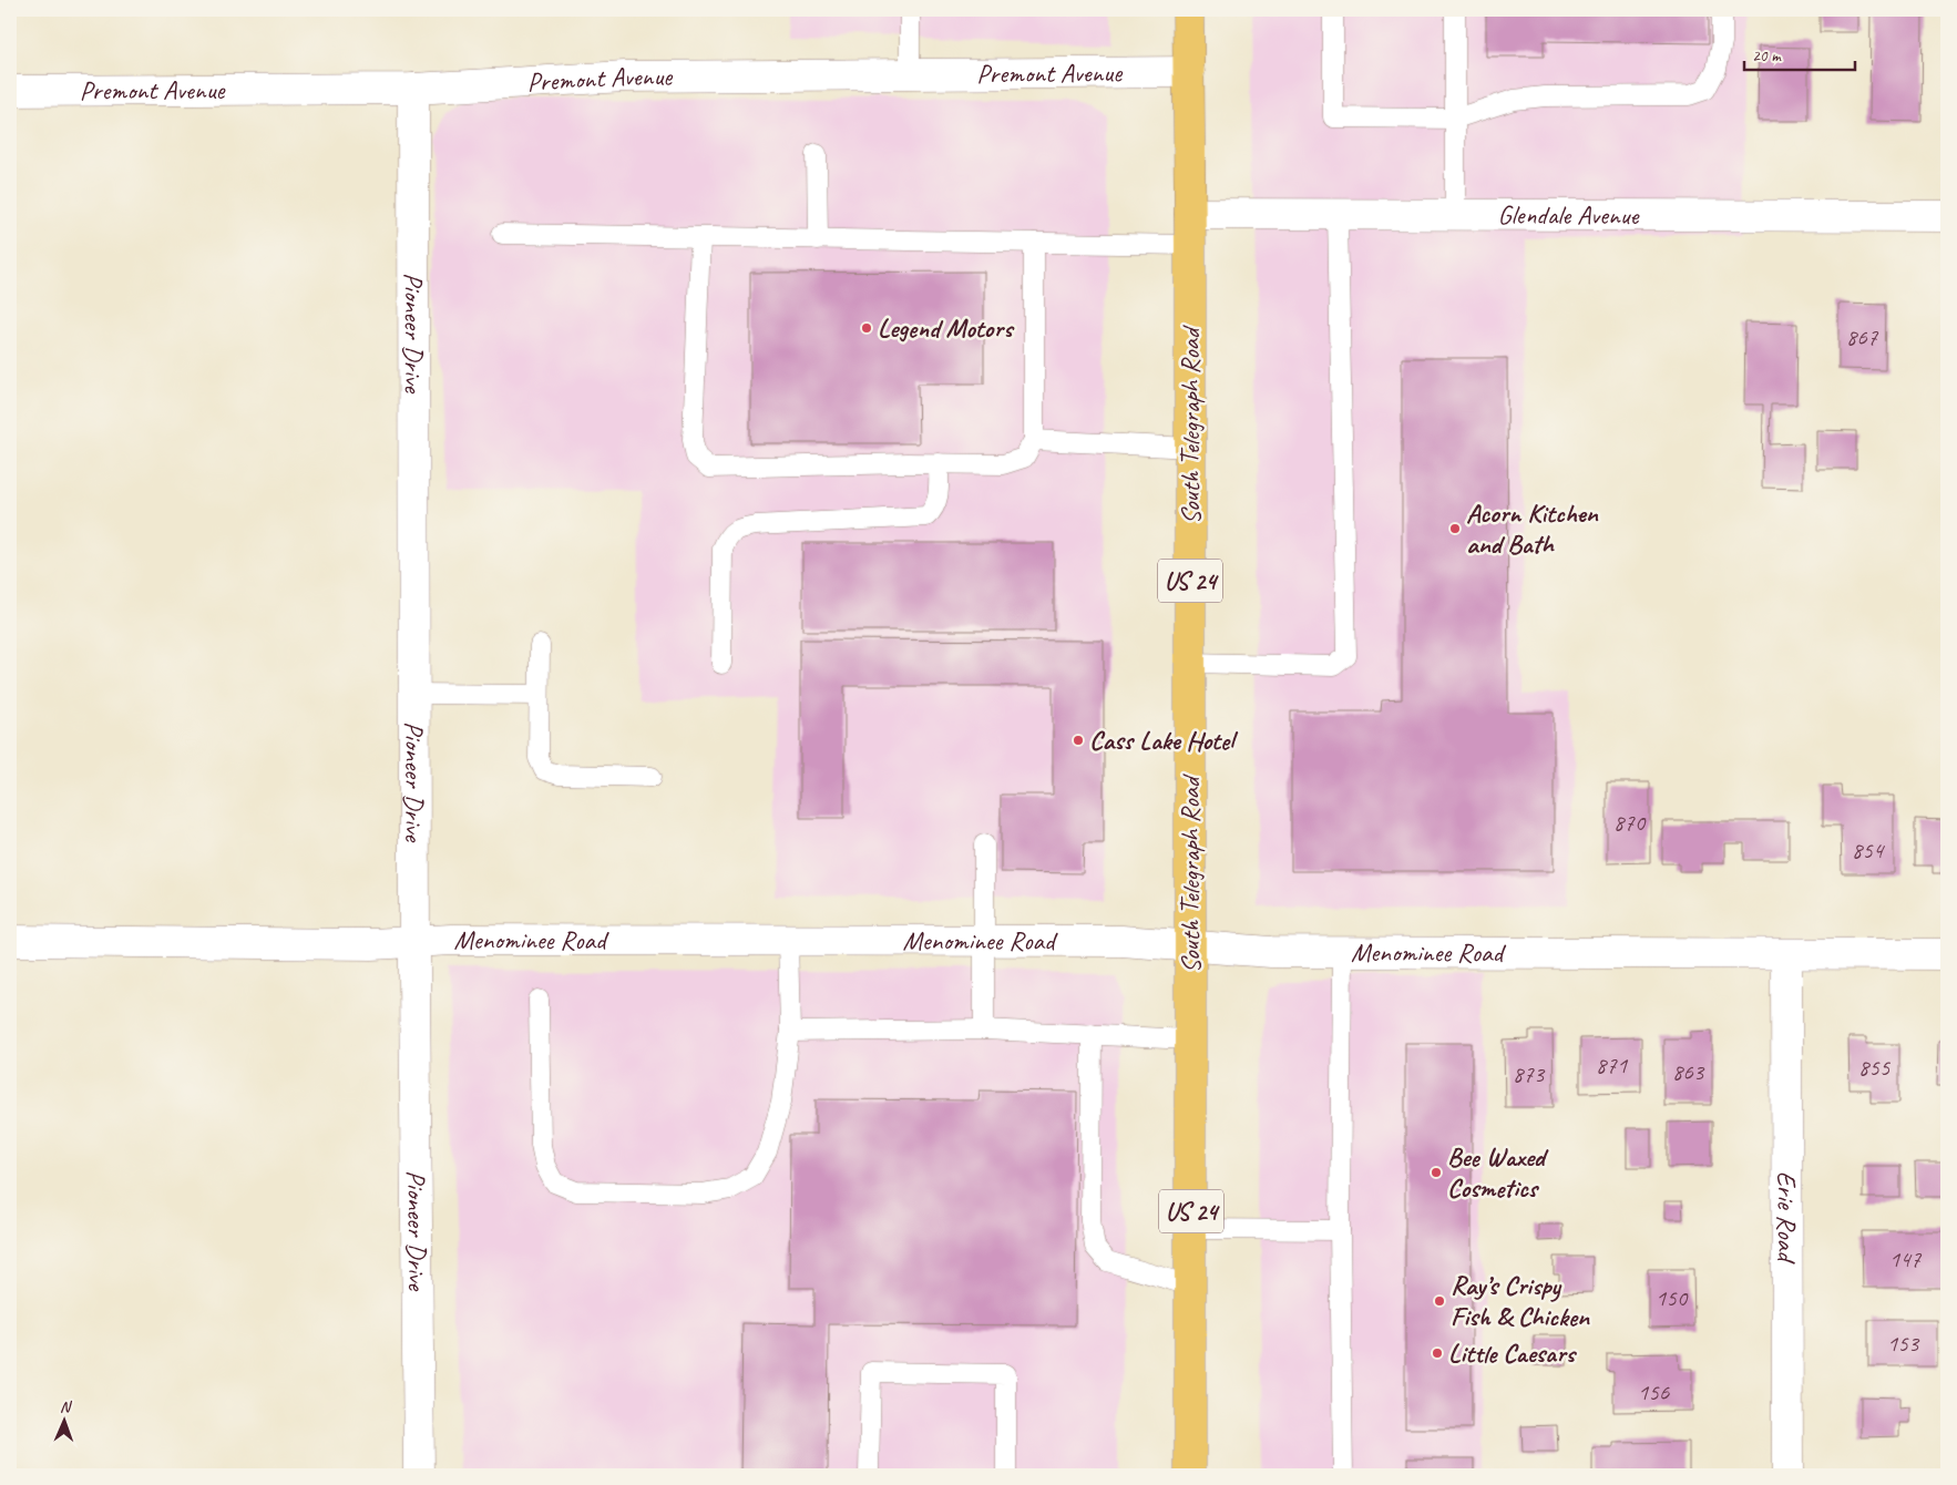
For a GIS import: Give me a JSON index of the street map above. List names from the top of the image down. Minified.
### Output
{"streets":{"highway":["South Telegraph Road","US 24"],"street":["Premont Avenue","Glendale Avenue","Pioneer Drive","Menominee Road","Erie Road"]},"crossings":[["Premont Avenue","Pioneer Drive"],["Premont Avenue","South Telegraph Road"],["Glendale Avenue","South Telegraph Road"],["Pioneer Drive","Menominee Road"],["South Telegraph Road","Menominee Road"],["Menominee Road","Erie Road"]],"places":["Legend Motors","Acorn Kitchen and Bath","Cass Lake Hotel","Bee Waxed Cosmetics","Ray’s Crispy Fish & Chicken","Little Caesars"],"house_numbers":["867","870","854","871","855","863","873","147","150","153","156"],"scale_bar":"20 m","north":"top"}
